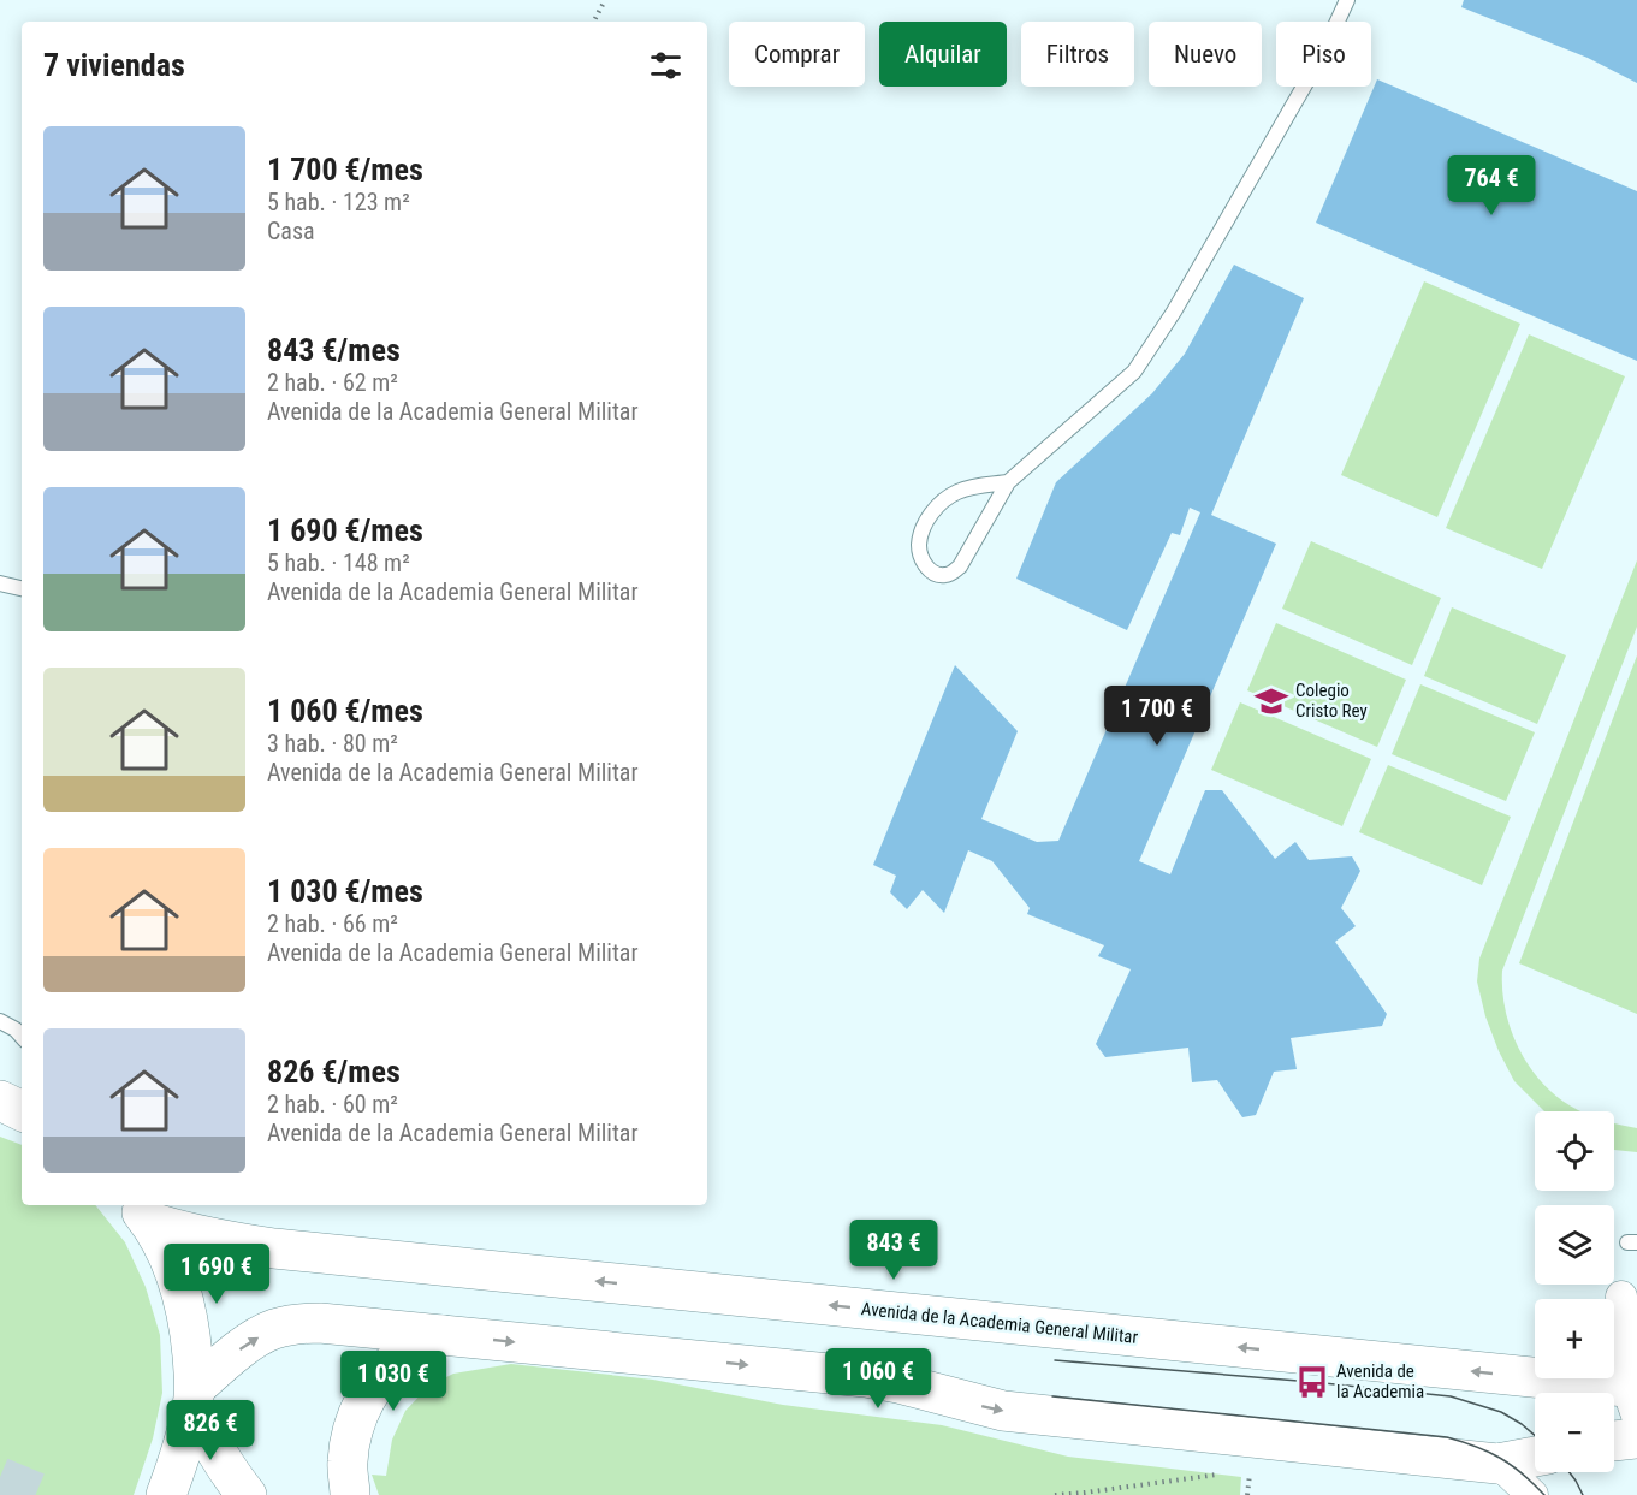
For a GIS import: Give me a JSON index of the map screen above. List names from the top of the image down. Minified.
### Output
{"streets":{"main road":["Avenida de la Academia General Militar"]},"places":{"school or university":["Colegio Cristo Rey"],"bus stop":["Avenida de la Academia"]},"page":{"chip":["Comprar","Alquilar","Filtros","Nuevo","Piso"],"heading":"7 viviendas","list":[{"name":"1 700 €/mes","note":"5 hab. · 123 m² · Casa"},{"name":"843 €/mes","note":"2 hab. · 62 m² · Avenida de la Academia General Militar"},{"name":"1 690 €/mes","note":"5 hab. · 148 m² · Avenida de la Academia General Militar"},{"name":"1 060 €/mes","note":"3 hab. · 80 m² · Avenida de la Academia General Militar"},{"name":"1 030 €/mes","note":"2 hab. · 66 m² · Avenida de la Academia General Militar"},{"name":"826 €/mes","note":"2 hab. · 60 m² · Avenida de la Academia General Militar"}],"price":["764 €","1 700 €","843 €","1 690 €","1 060 €","1 030 €","826 €"],"map_buttons":["+","−"]}}
